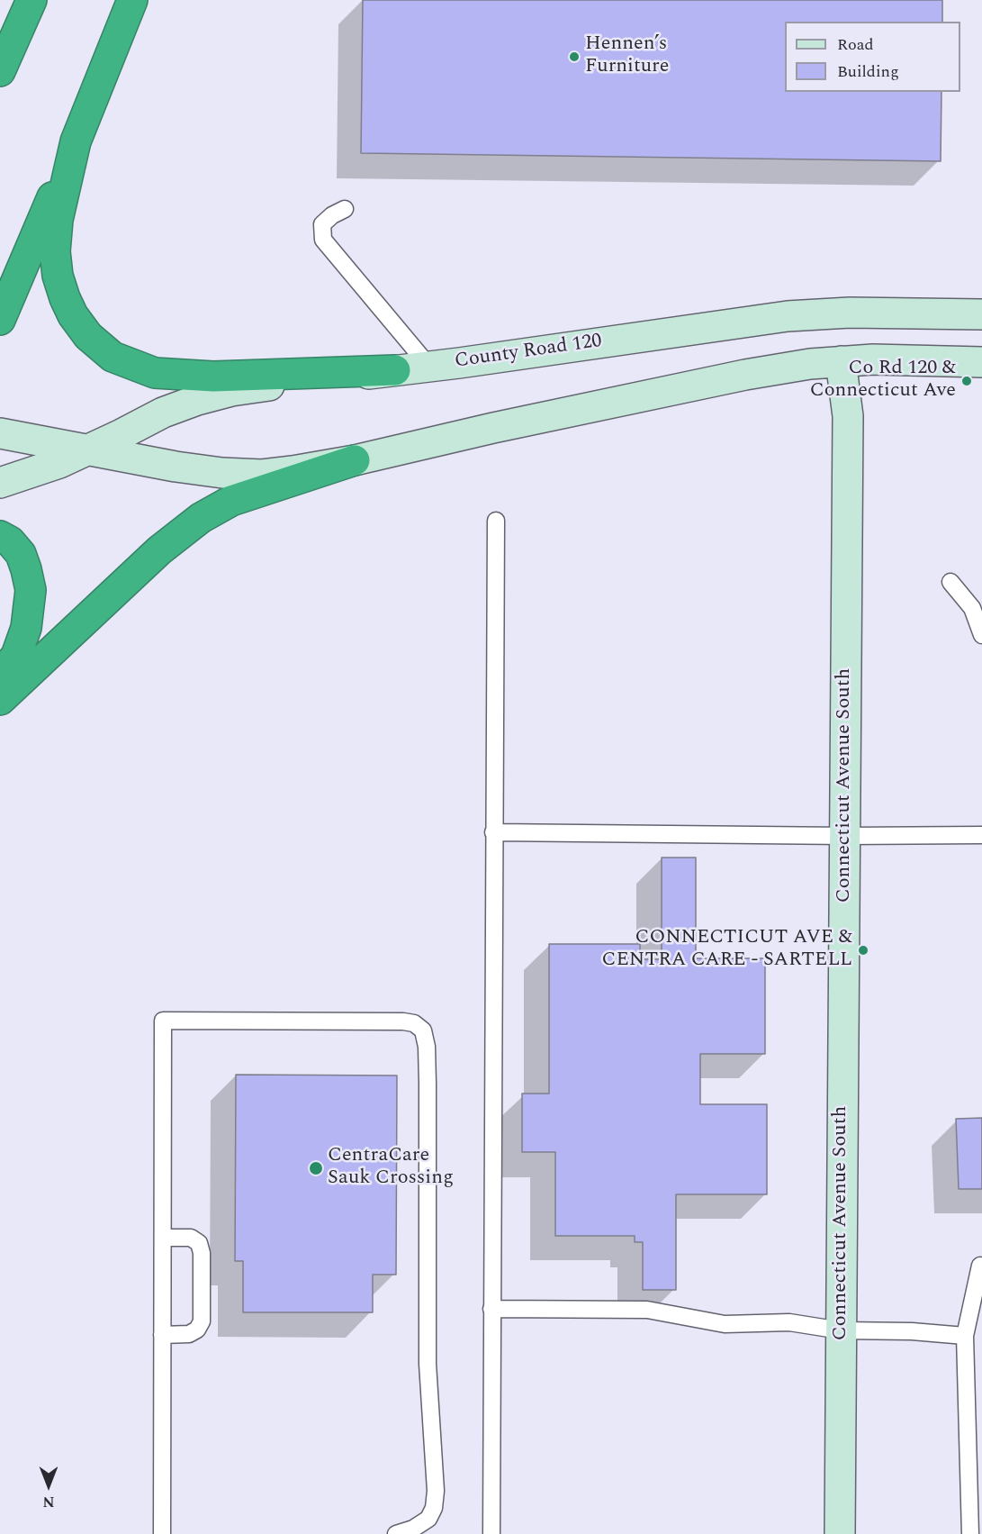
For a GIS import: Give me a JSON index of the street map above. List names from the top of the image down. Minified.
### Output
{"streets":{"street":["County Road 120","Connecticut Avenue South"]},"places":["Hennen’s Furniture","Co Rd 120 & Connecticut Ave","CONNECTICUT AVE & CENTRA CARE - SARTELL","CentraCare Sauk Crossing"],"legend":["Road","Building"],"north":"bottom"}
